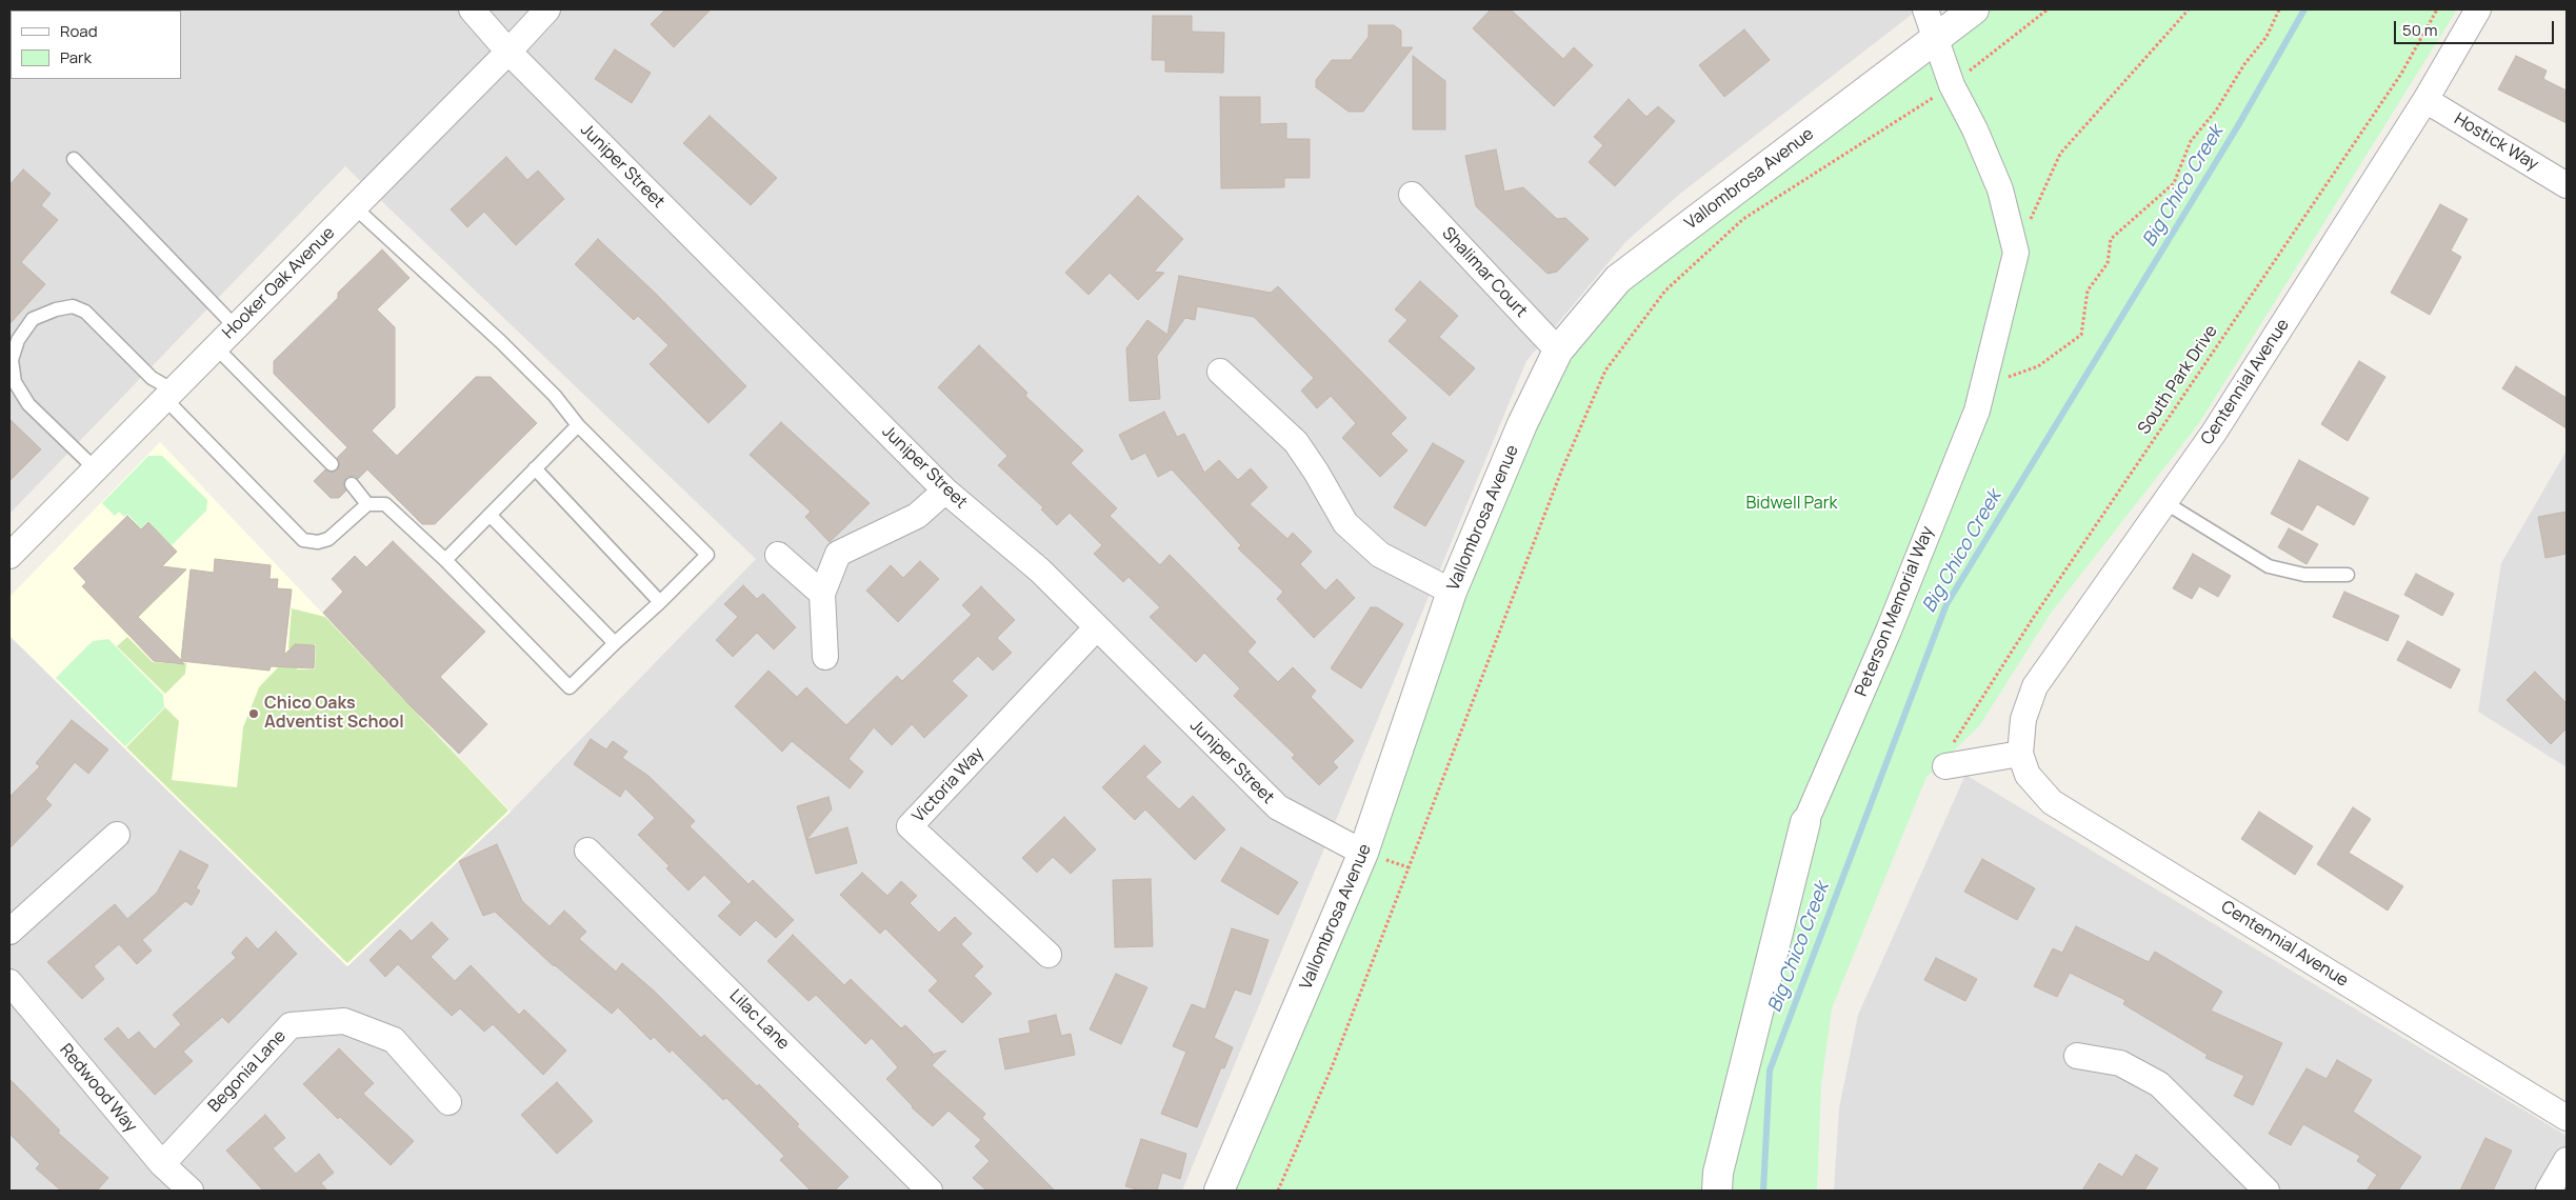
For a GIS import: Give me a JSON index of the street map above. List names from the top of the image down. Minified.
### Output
{"streets":{"street":["Hostick Way","Juniper Street","Vallombrosa Avenue","Shalimar Court","Hooker Oak Avenue","Centennial Avenue","Peterson Memorial Way","Victoria Way","Lilac Lane","Begonia Lane","Redwood Way"],"path":["South Park Drive"]},"crossings":[["Hostick Way","Centennial Avenue"],["Juniper Street","Vallombrosa Avenue"],["Juniper Street","Hooker Oak Avenue"],["Juniper Street","Victoria Way"],["Vallombrosa Avenue","Shalimar Court"],["Vallombrosa Avenue","Peterson Memorial Way"],["Begonia Lane","Redwood Way"]],"water":["Big Chico Creek"],"parks":["Bidwell Park"],"places":["Chico Oaks Adventist School"],"legend":["Road","Park"],"scale_bar":"50 m"}
